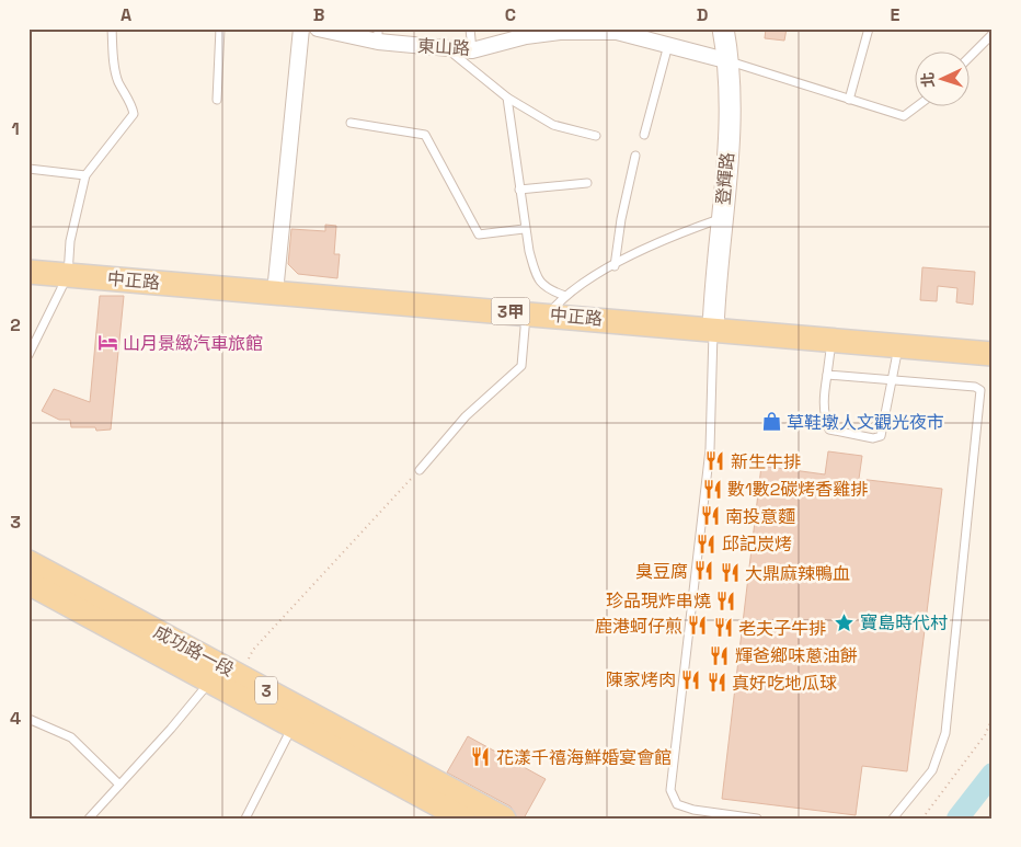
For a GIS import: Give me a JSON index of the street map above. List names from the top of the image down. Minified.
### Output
{"streets":{"main road":["中正路","3甲","成功路一段","3"],"street":["東山路","登輝路"]},"crossings":[["東山路","登輝路"],["登輝路","中正路"]],"places":{"hotel":["山月景緻汽車旅館"],"shop":["草鞋墩人文觀光夜市"],"restaurant":["新生牛排","數1數2碳烤香雞排","南投意麵","邱記炭烤","臭豆腐","大鼎麻辣鴨血","珍品現炸串燒","鹿港蚵仔煎","老夫子牛排","輝爸鄉味蔥油餅","陳家烤肉","真好吃地瓜球","花漾千禧海鮮婚宴會館"],"place":["寶島時代村"]},"north":"left","grid":{"columns":["A","B","C","D","E"],"rows":["1","2","3","4"]}}
